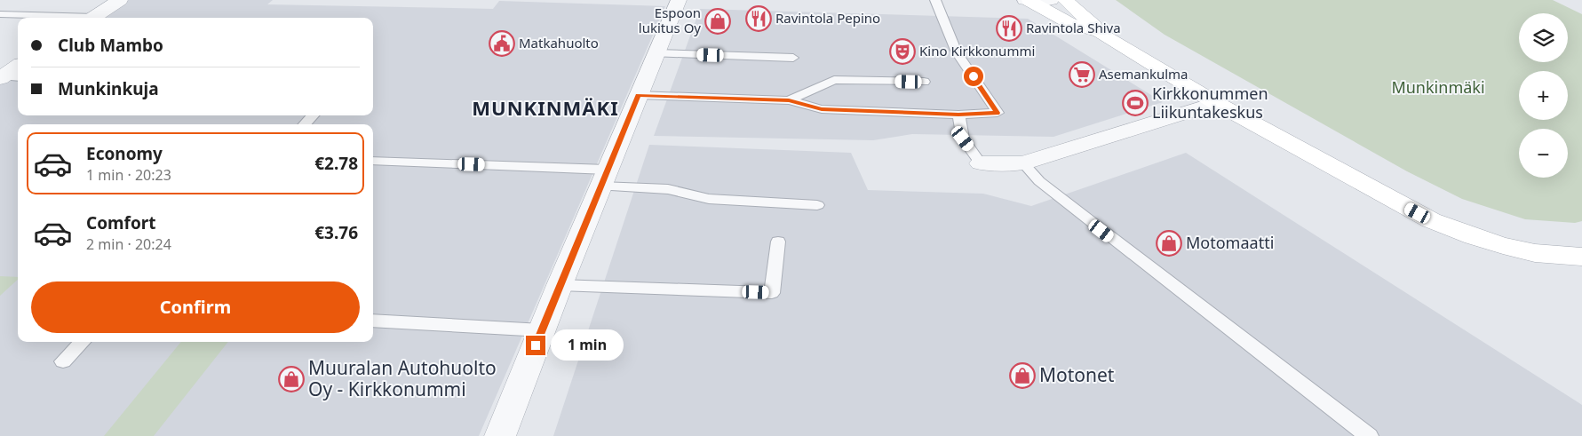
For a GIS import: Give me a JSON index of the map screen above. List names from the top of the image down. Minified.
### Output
{"districts":["MUNKINMÄKI"],"parks":["Munkinmäki"],"places":{"restaurant":["Ravintola Pepino","Ravintola Shiva"],"shop":["Espoon lukitus Oy","Motomaatti","Motonet","Muuralan Autohuolto Oy - Kirkkonummi"],"public building":["Matkahuolto"],"theatre":["Kino Kirkkonummi"],"supermarket":["Asemankulma"],"sports":["Kirkkonummen Liikuntakeskus"]},"page":{"map_buttons":["+","−"],"banner":["Club Mambo","Munkinkuja"],"list":[{"name":"Economy","note":"1 min · 20:23","value":"€2.78"},{"name":"Comfort","note":"2 min · 20:24","value":"€3.76"}],"buttons":"Confirm","bubble":"1 min"}}
